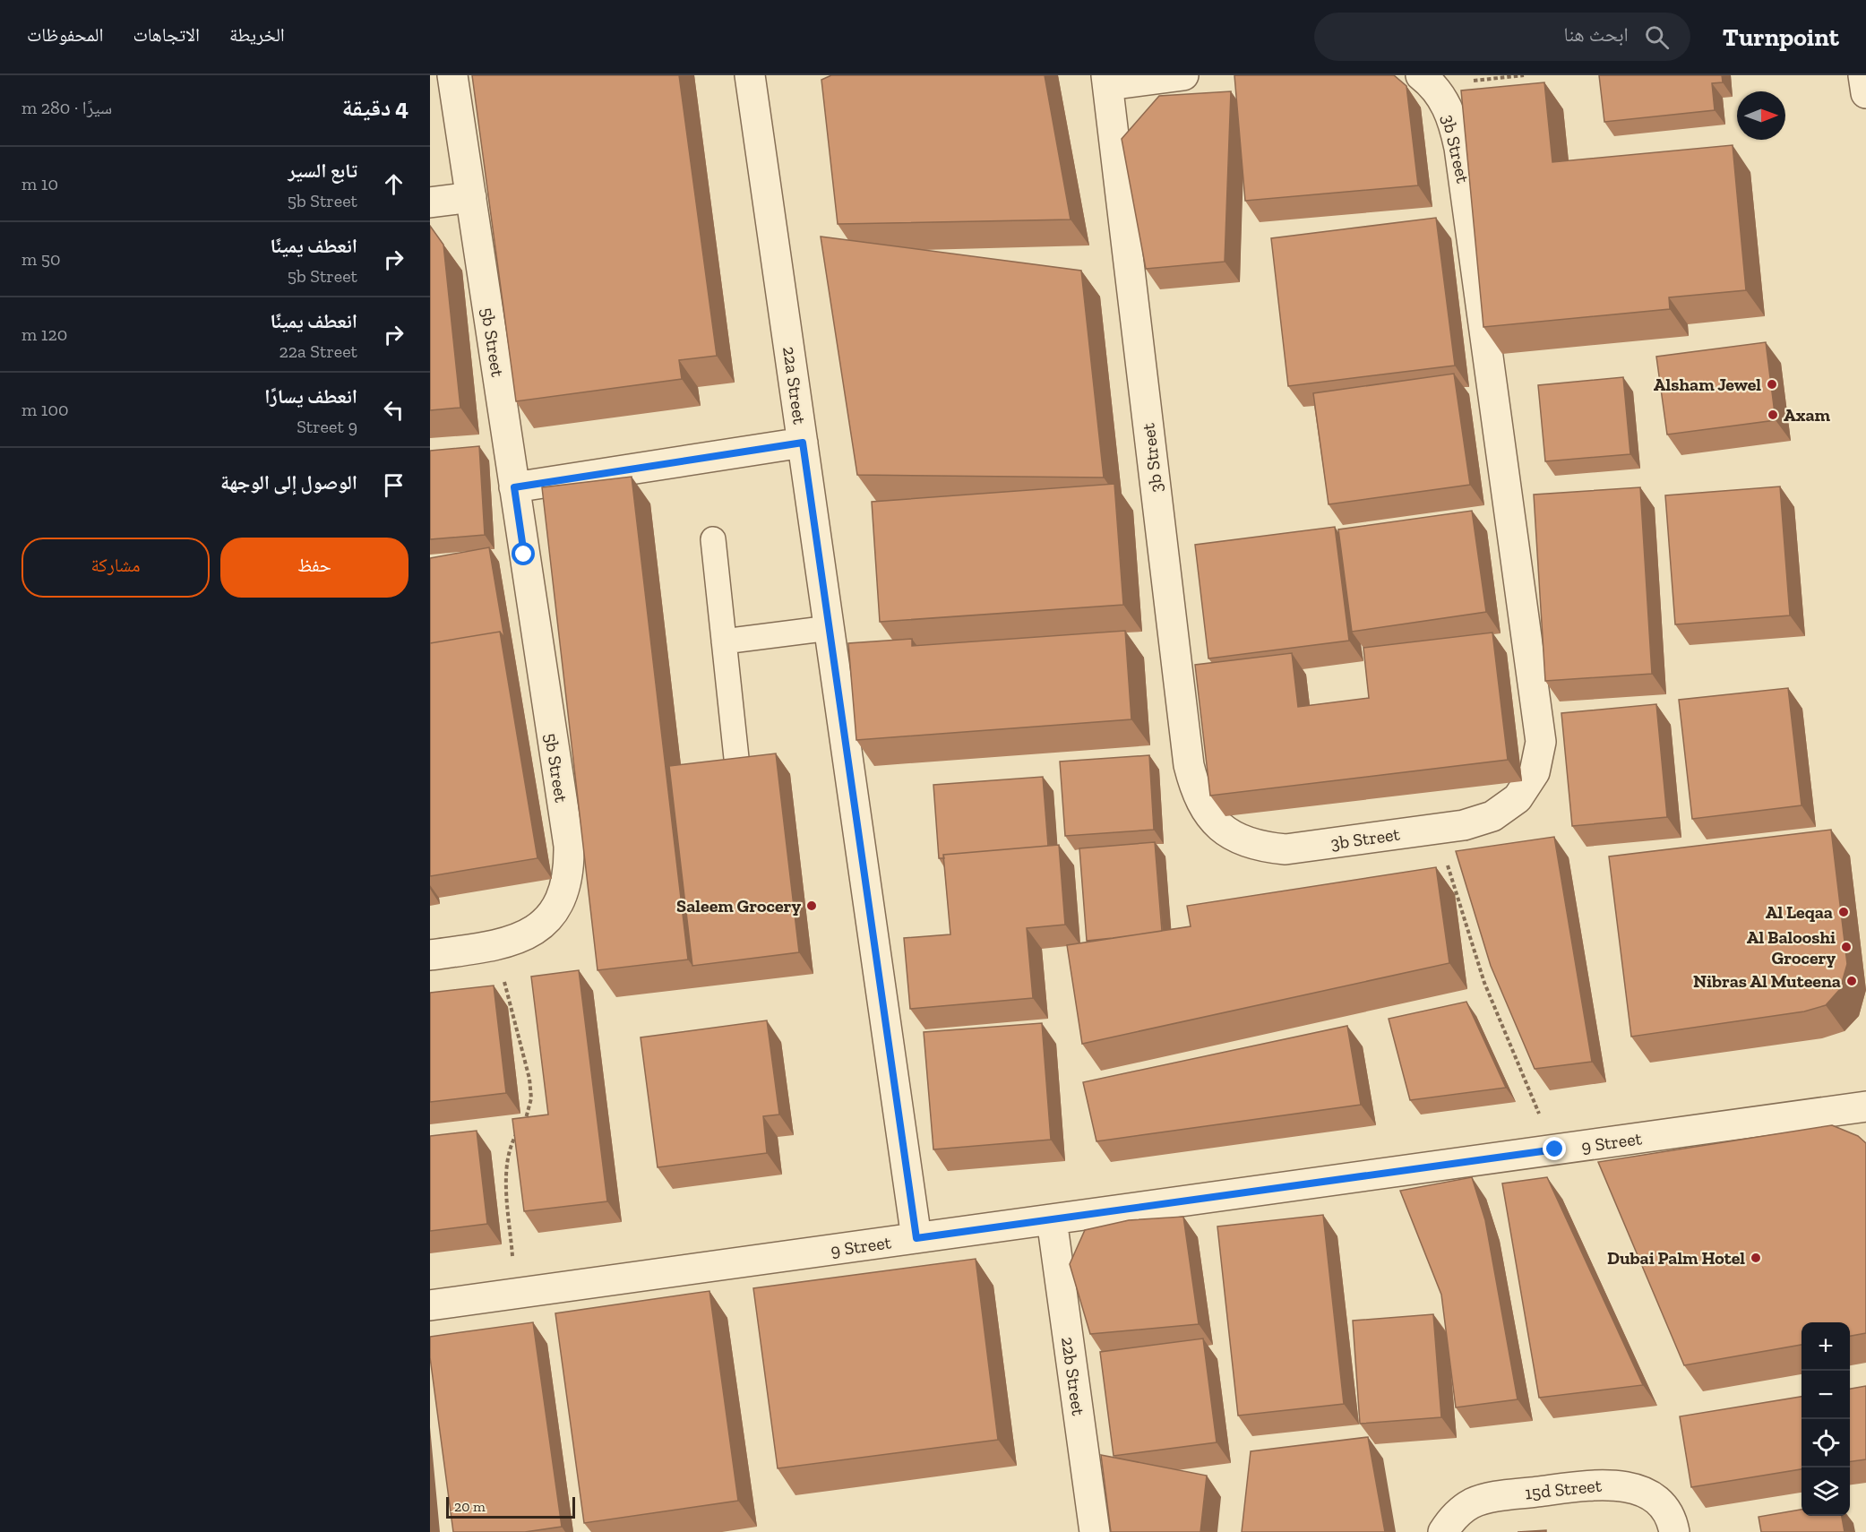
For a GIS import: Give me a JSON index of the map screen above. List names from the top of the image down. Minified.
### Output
{"streets":{"street":["3b Street","5b Street","22a Street","9 Street","22b Street","15d Street"]},"crossings":[["22a Street","9 Street"],["9 Street","22b Street"]],"places":["Alsham Jewel","Axam","Saleem Grocery","Al Leqaa","Al Balooshi Grocery","Nibras Al Muteena","Dubai Palm Hotel"],"scale_bar":"20 m","north":"right","page":{"header":"Turnpoint","search":"ابحث هنا","nav":["الخريطة","الاتجاهات","المحفوظات"],"heading":["4 دقيقة","سيرًا · 280 m"],"list":[["تابع السير","5b Street","10 m"],["انعطف يمينًا","5b Street","50 m"],["انعطف يمينًا","22a Street","120 m"],["انعطف يسارًا","9 Street","100 m"],"الوصول إلى الوجهة"],"buttons":["حفظ","مشاركة"],"map_buttons":["+","−"],"scale":"20 m"}}
